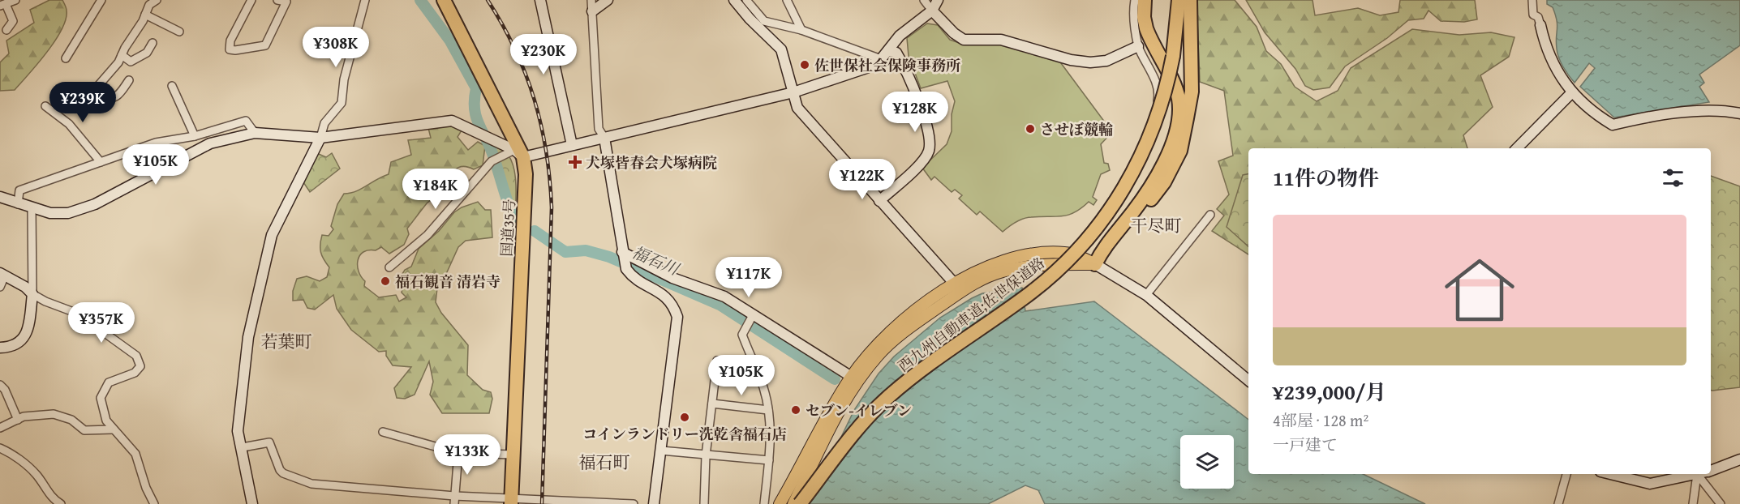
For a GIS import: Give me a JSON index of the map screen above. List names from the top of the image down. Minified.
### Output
{"streets":{"highway":["国道35号","西九州自動車道;佐世保道路"]},"districts":["干尽町","若葉町","福石町"],"water":["福石川"],"places":{"other":["佐世保社会保険事務所","させぼ競輪","福石観音 清岩寺","セブン-イレブン","コインランドリー洗乾舎福石店"],"health":["犬塚皆春会犬塚病院"]},"page":{"price":["¥308K","¥230K","¥239K","¥128K","¥105K","¥122K","¥184K","¥117K","¥357K","¥105K","¥133K"],"heading":"11件の物件","list":[{"name":"¥239,000/月","note":"4部屋 · 128 m² · 一戸建て"}]}}
